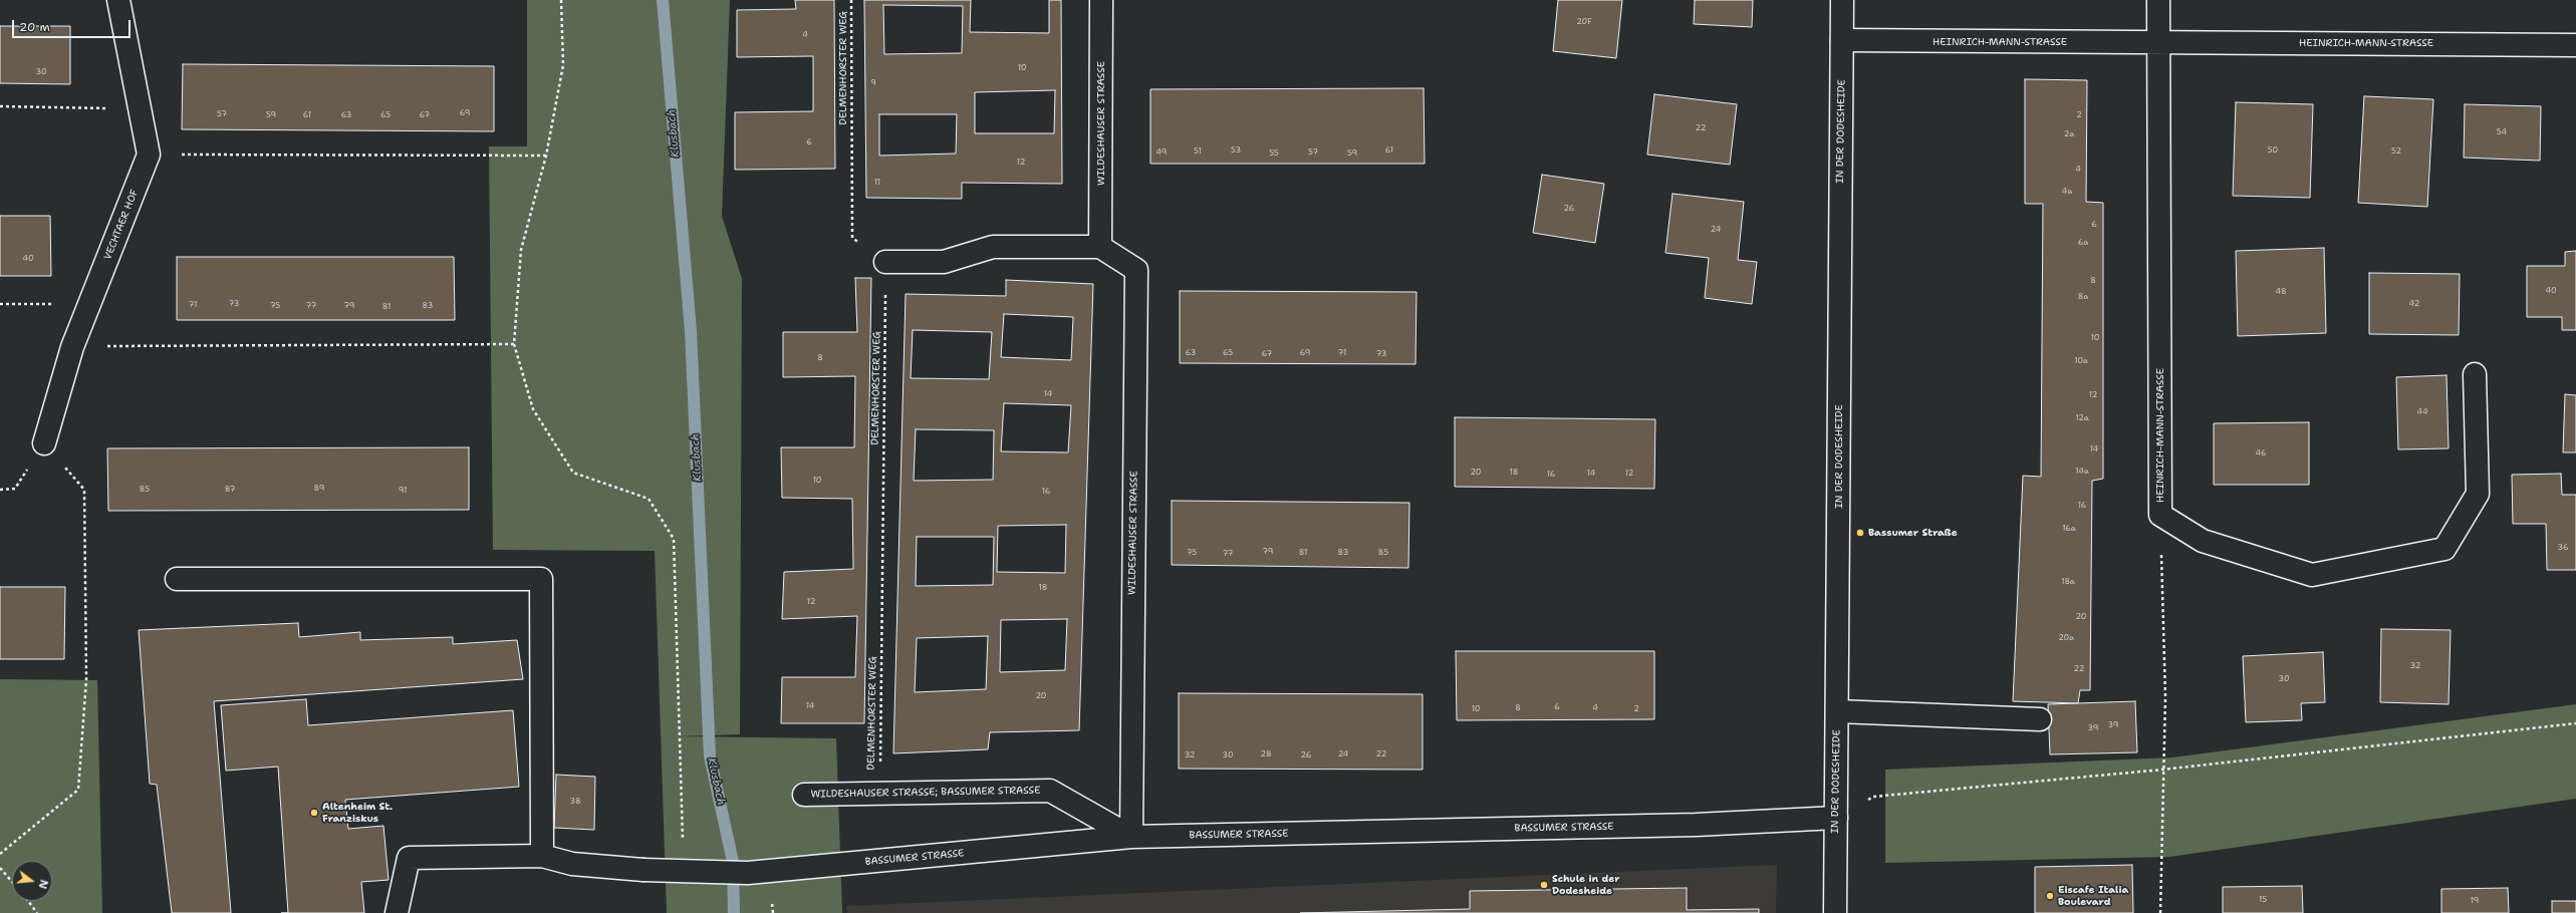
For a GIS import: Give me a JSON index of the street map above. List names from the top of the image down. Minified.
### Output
{"streets":{"street":["HEINRICH-MANN-STRASSE","WILDESHAUSER STRASSE","IN DER DODESHEIDE","VECHTAER HOF","WILDESHAUSER STRASSE; BASSUMER STRASSE","BASSUMER STRASSE"],"path":["DELMENHORSTER WEG"]},"crossings":[["HEINRICH-MANN-STRASSE","IN DER DODESHEIDE"],["DELMENHORSTER WEG","WILDESHAUSER STRASSE; BASSUMER STRASSE"],["WILDESHAUSER STRASSE","WILDESHAUSER STRASSE; BASSUMER STRASSE"],["WILDESHAUSER STRASSE","BASSUMER STRASSE"],["IN DER DODESHEIDE","BASSUMER STRASSE"],["WILDESHAUSER STRASSE; BASSUMER STRASSE","BASSUMER STRASSE"]],"water":["Klusbach"],"places":["Bassumer Straße","Altenheim St. Franziskus","Schule in der Dodesheide","Eiscafe Italia Boulevard"],"house_numbers":["20F","4","10","30","9","69","57","59","61","63","65","67","2","22","54","2a","6","53","61","50","51","52","49","57","55","59","12","4","11","4a","26","6","24","6a","40","8","40","48","8a","73","42","71","75","77","79","83","81","10","63","65","69","71","67","73","8","10a","14","12","44","12a","14","46","14a","20","18","14","12","16","10","89","85","87","91","16","16","16a","36","79","75","81","83","85","77","18a","18","12","20","20a","32","22","30","20","14","6","8","4","10","2","39","39","28","24","22","32","30","26","38","15","19"],"scale_bar":"20 m","north":"right"}
